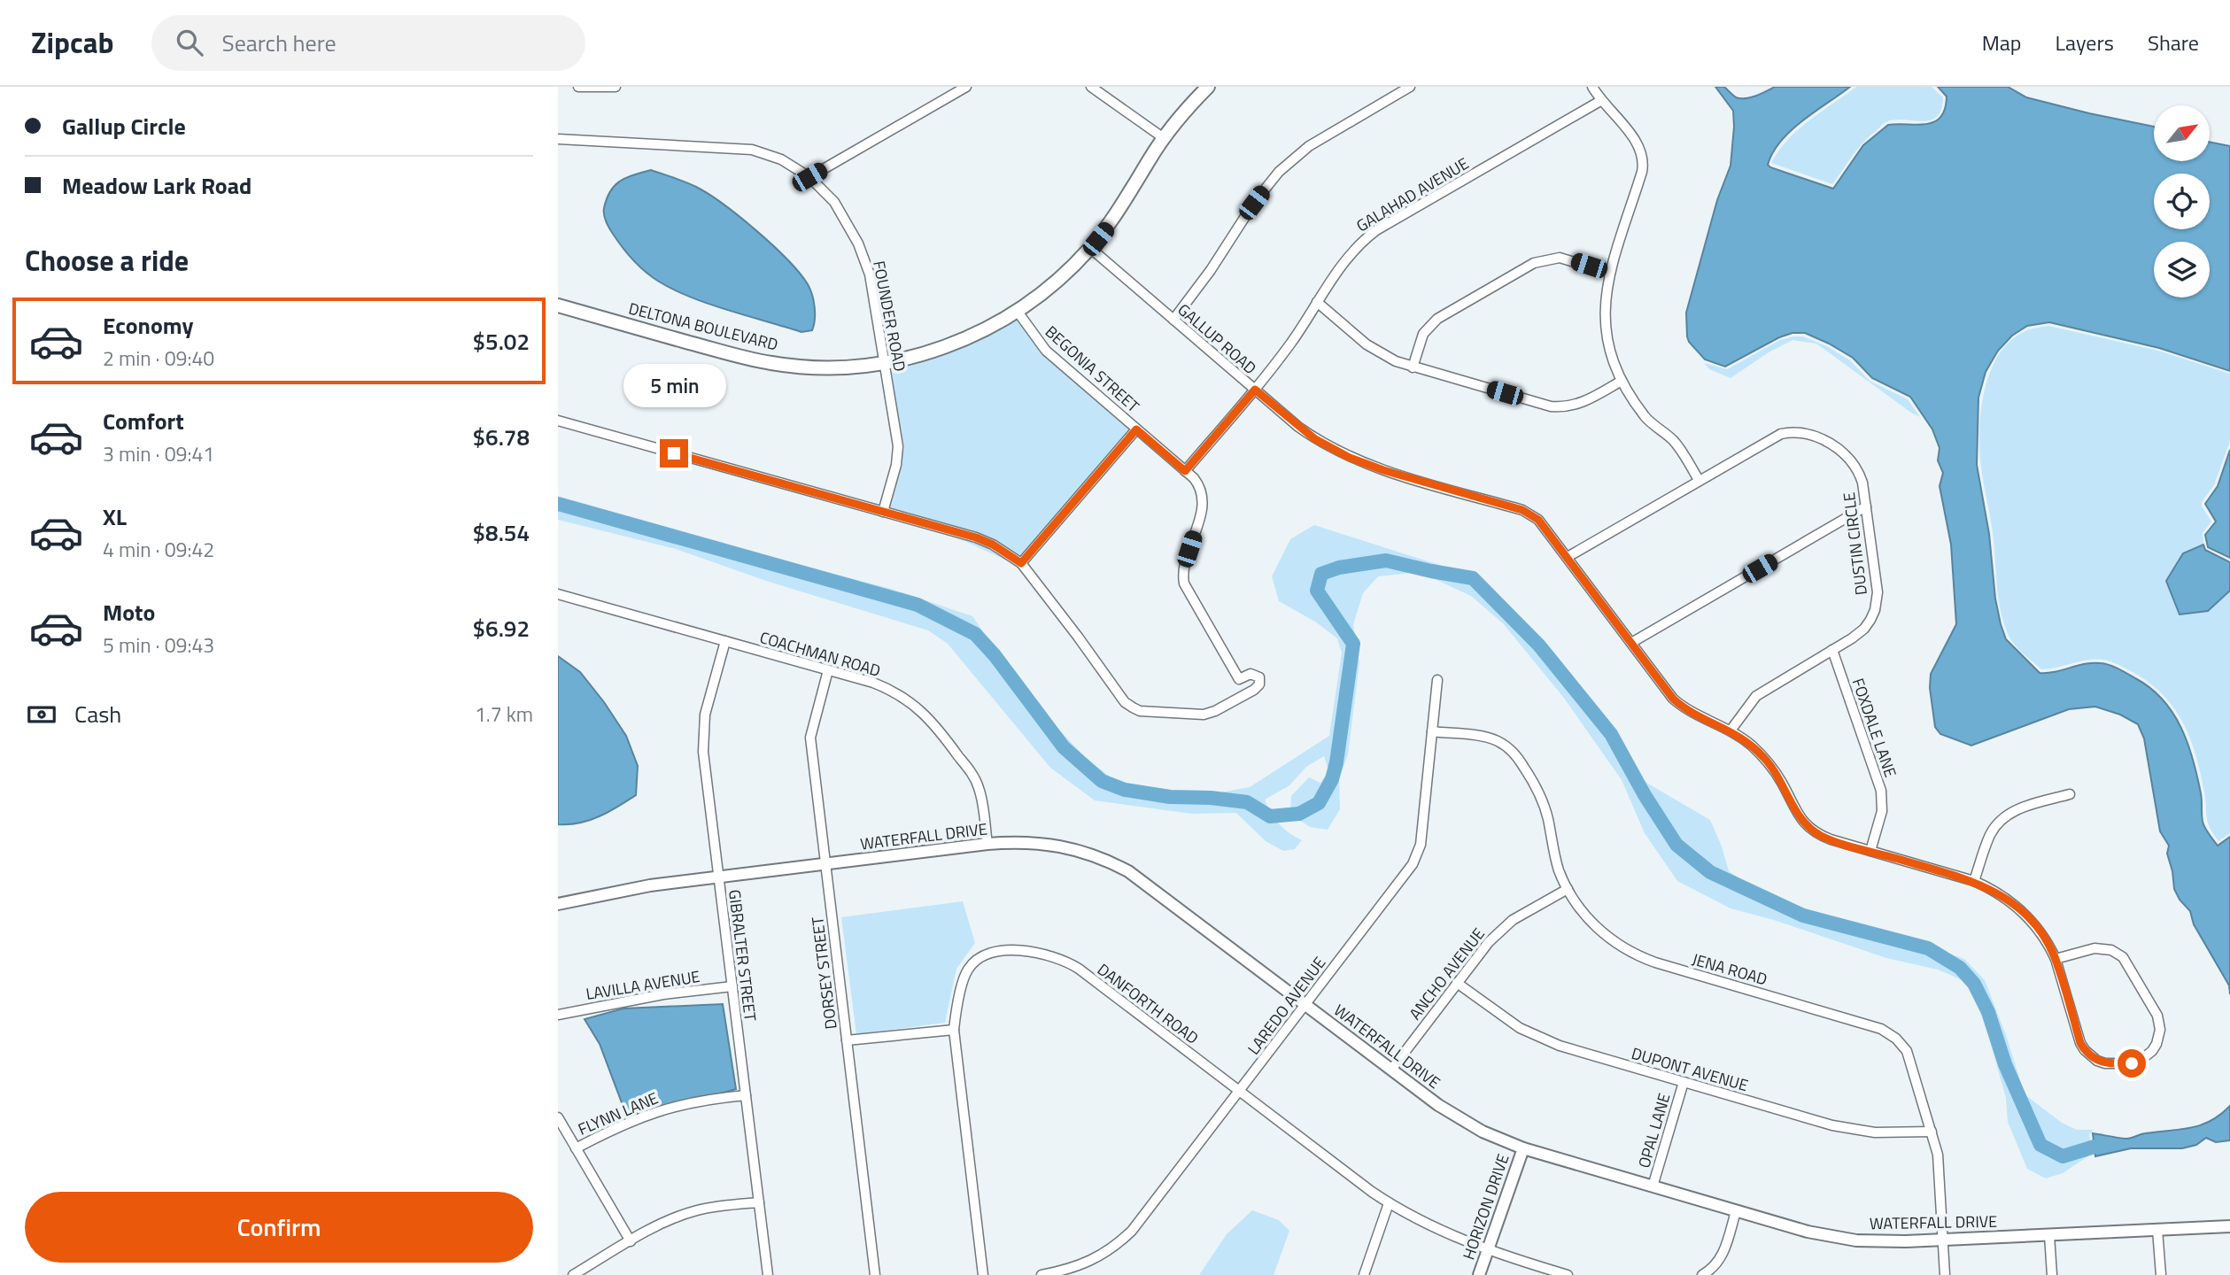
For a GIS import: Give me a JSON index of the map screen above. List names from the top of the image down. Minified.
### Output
{"streets":{"main road":["DELTONA BOULEVARD"],"street":["GALAHAD AVENUE","FOUNDER ROAD","GALLUP ROAD","BEGONIA STREET","DUSTIN CIRCLE","COACHMAN ROAD","FOXDALE LANE","WATERFALL DRIVE","GIBRALTER STREET","JENA ROAD","DORSEY STREET","ANCHO AVENUE","LAVILLA AVENUE","DANFORTH ROAD","LAREDO AVENUE","DUPONT AVENUE","FLYNN LANE","OPAL LANE","HORIZON DRIVE"]},"crossings":[["GALAHAD AVENUE","GALLUP ROAD"],["GALAHAD AVENUE","BEGONIA STREET"],["FOUNDER ROAD","DELTONA BOULEVARD"],["DELTONA BOULEVARD","GALLUP ROAD"],["DELTONA BOULEVARD","BEGONIA STREET"],["GALLUP ROAD","DUSTIN CIRCLE"],["GALLUP ROAD","FOXDALE LANE"],["DUSTIN CIRCLE","FOXDALE LANE"],["COACHMAN ROAD","WATERFALL DRIVE"],["COACHMAN ROAD","GIBRALTER STREET"],["COACHMAN ROAD","DORSEY STREET"],["WATERFALL DRIVE","GIBRALTER STREET"],["WATERFALL DRIVE","JENA ROAD"],["WATERFALL DRIVE","DORSEY STREET"],["WATERFALL DRIVE","ANCHO AVENUE"],["WATERFALL DRIVE","LAREDO AVENUE"],["WATERFALL DRIVE","OPAL LANE"],["WATERFALL DRIVE","HORIZON DRIVE"],["GIBRALTER STREET","LAVILLA AVENUE"],["GIBRALTER STREET","FLYNN LANE"],["JENA ROAD","ANCHO AVENUE"],["JENA ROAD","LAREDO AVENUE"],["JENA ROAD","DUPONT AVENUE"],["ANCHO AVENUE","DUPONT AVENUE"],["DANFORTH ROAD","LAREDO AVENUE"],["DANFORTH ROAD","HORIZON DRIVE"],["DUPONT AVENUE","OPAL LANE"]],"north":"top right","page":{"header":"Zipcab","search":"Search here","nav":["Map","Layers","Share"],"banner":["Gallup Circle","Meadow Lark Road"],"heading":"Choose a ride","list":[{"name":"Economy","note":"2 min · 09:40","value":"$5.02"},{"name":"Comfort","note":"3 min · 09:41","value":"$6.78"},{"name":"XL","note":"4 min · 09:42","value":"$8.54"},{"name":"Moto","note":"5 min · 09:43","value":"$6.92"}],"bubble":"5 min","pay":["Cash","1.7 km"],"buttons":"Confirm"}}
